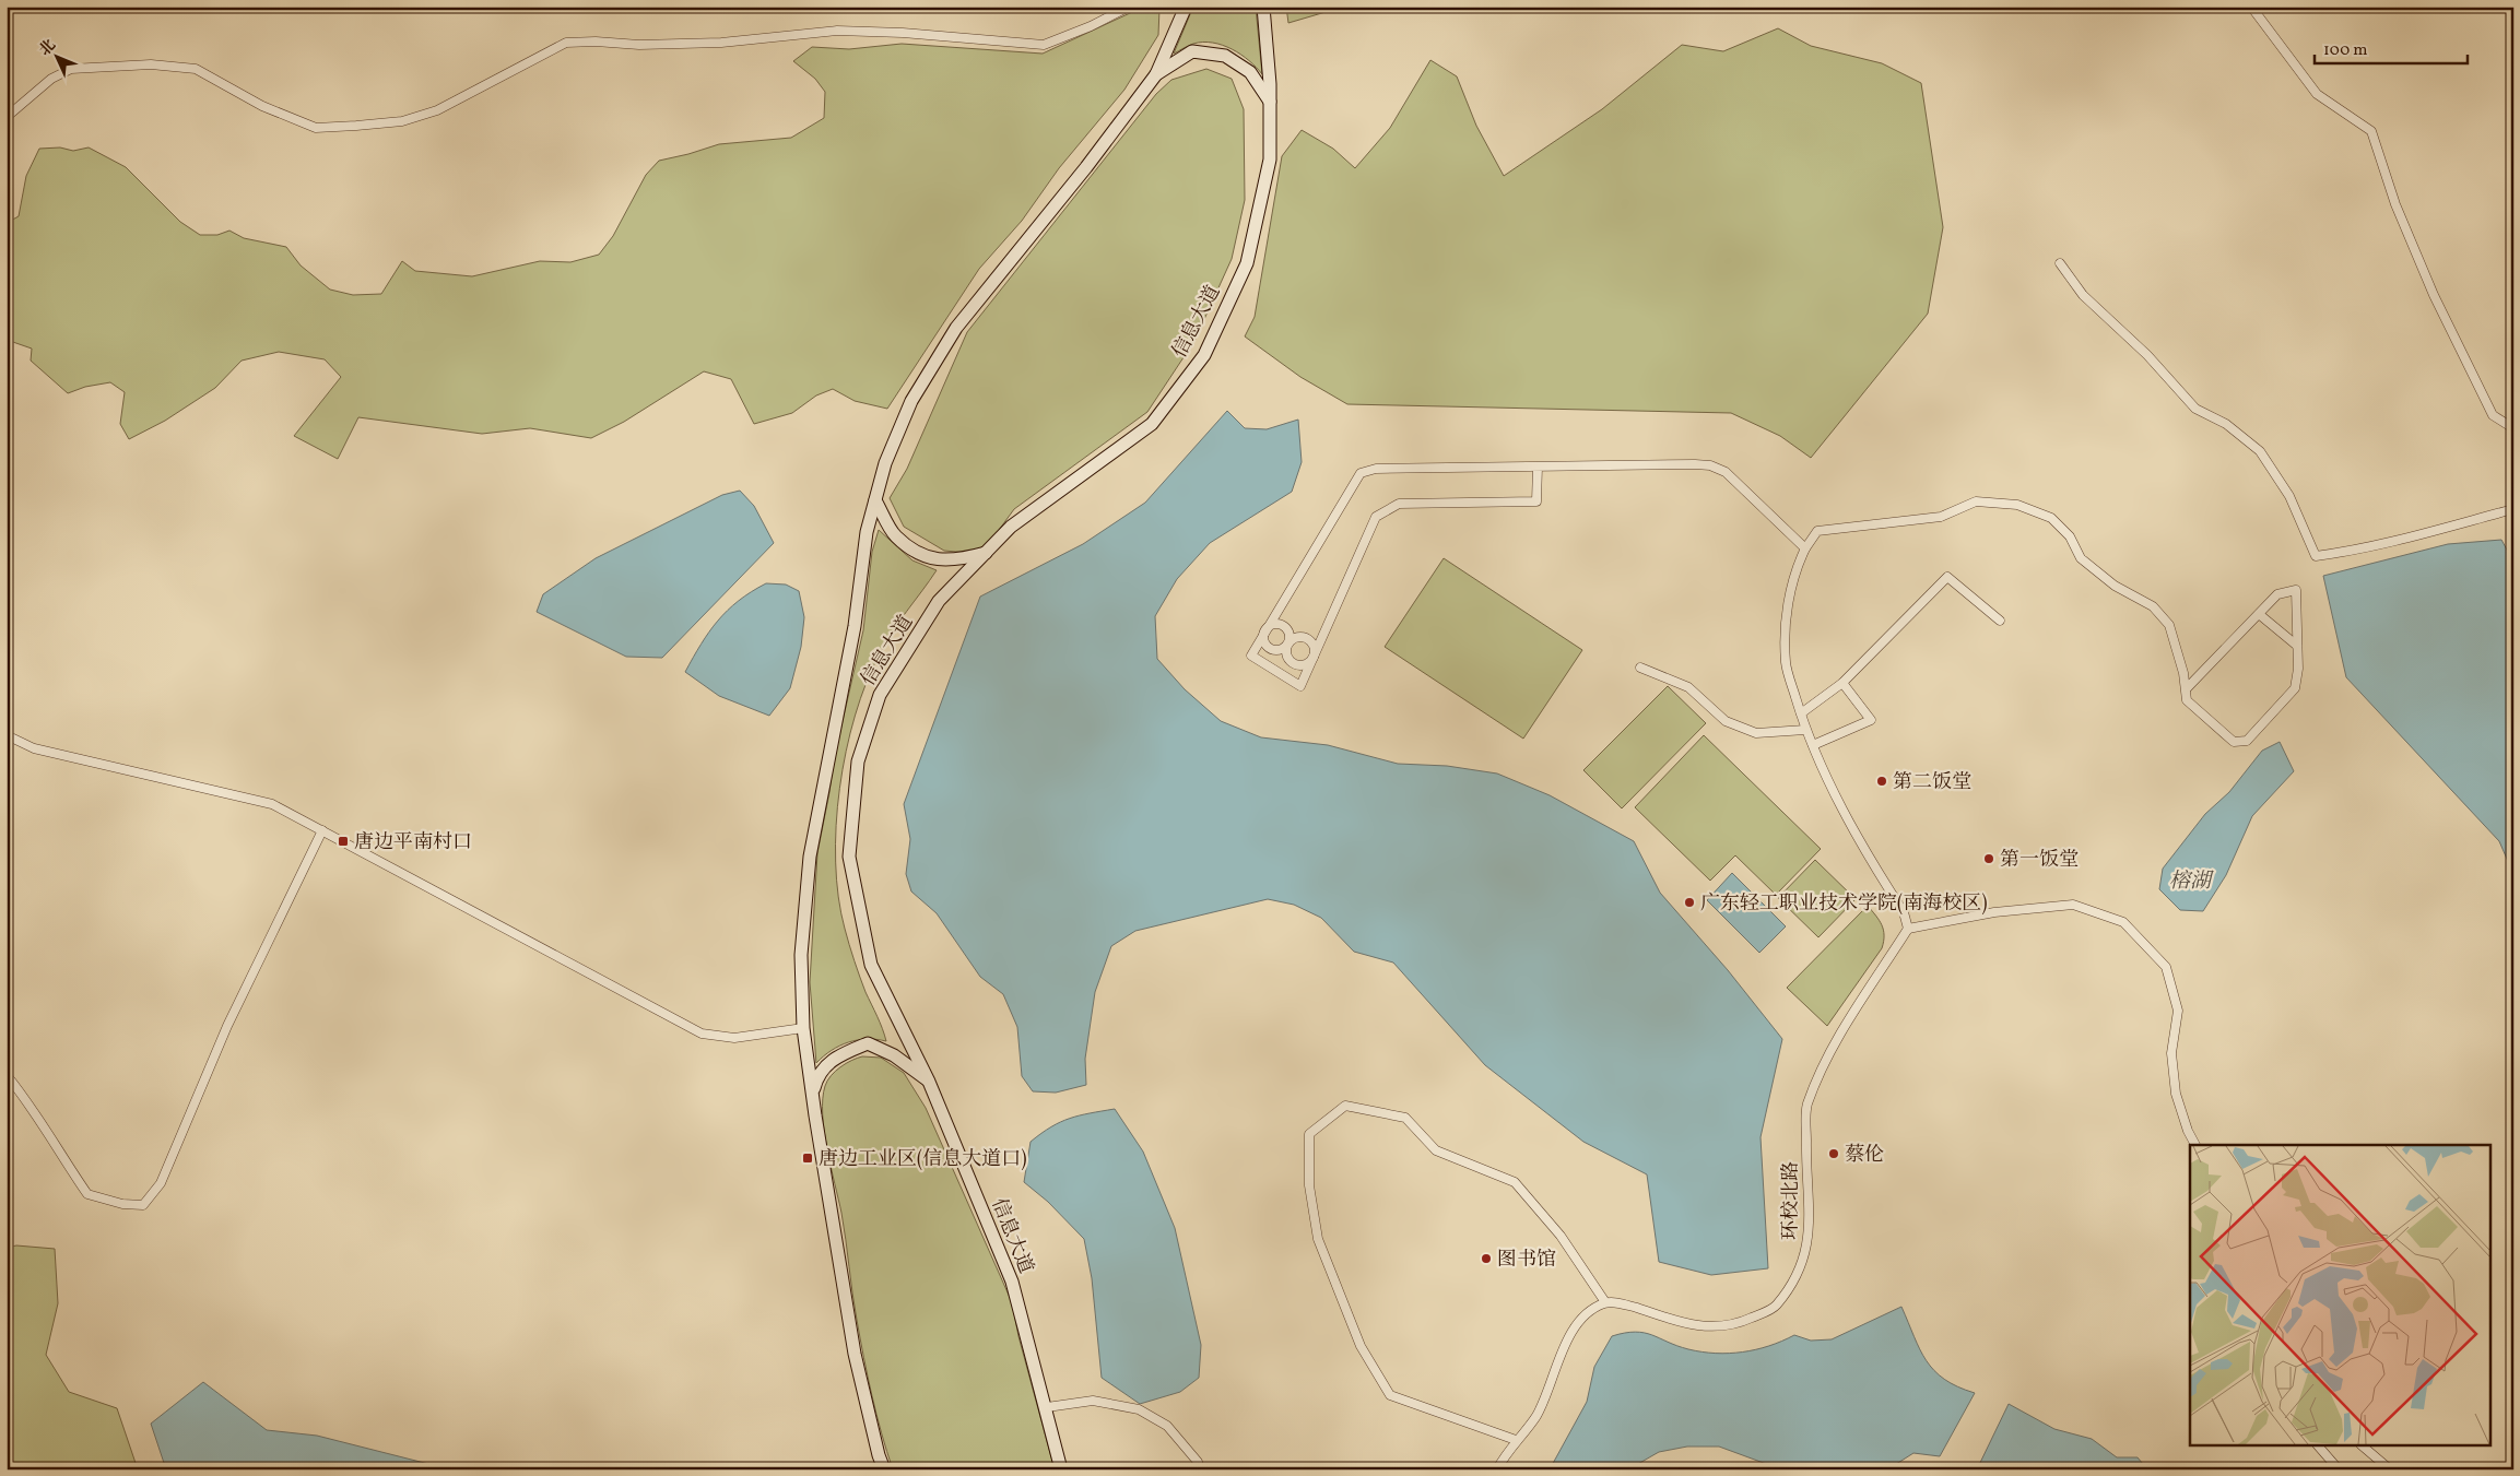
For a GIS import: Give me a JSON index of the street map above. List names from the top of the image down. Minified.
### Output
{"streets":{"main road":["信息大道"],"street":["环校北路"]},"water":["榕湖"],"places":{"other":["第二饭堂","第一饭堂","广东轻工职业技术学院(南海校区)","蔡伦","图书馆"],"transit":["唐边平南村口","唐边工业区(信息大道口)"]},"scale_bar":"100 m","north":"top left"}
